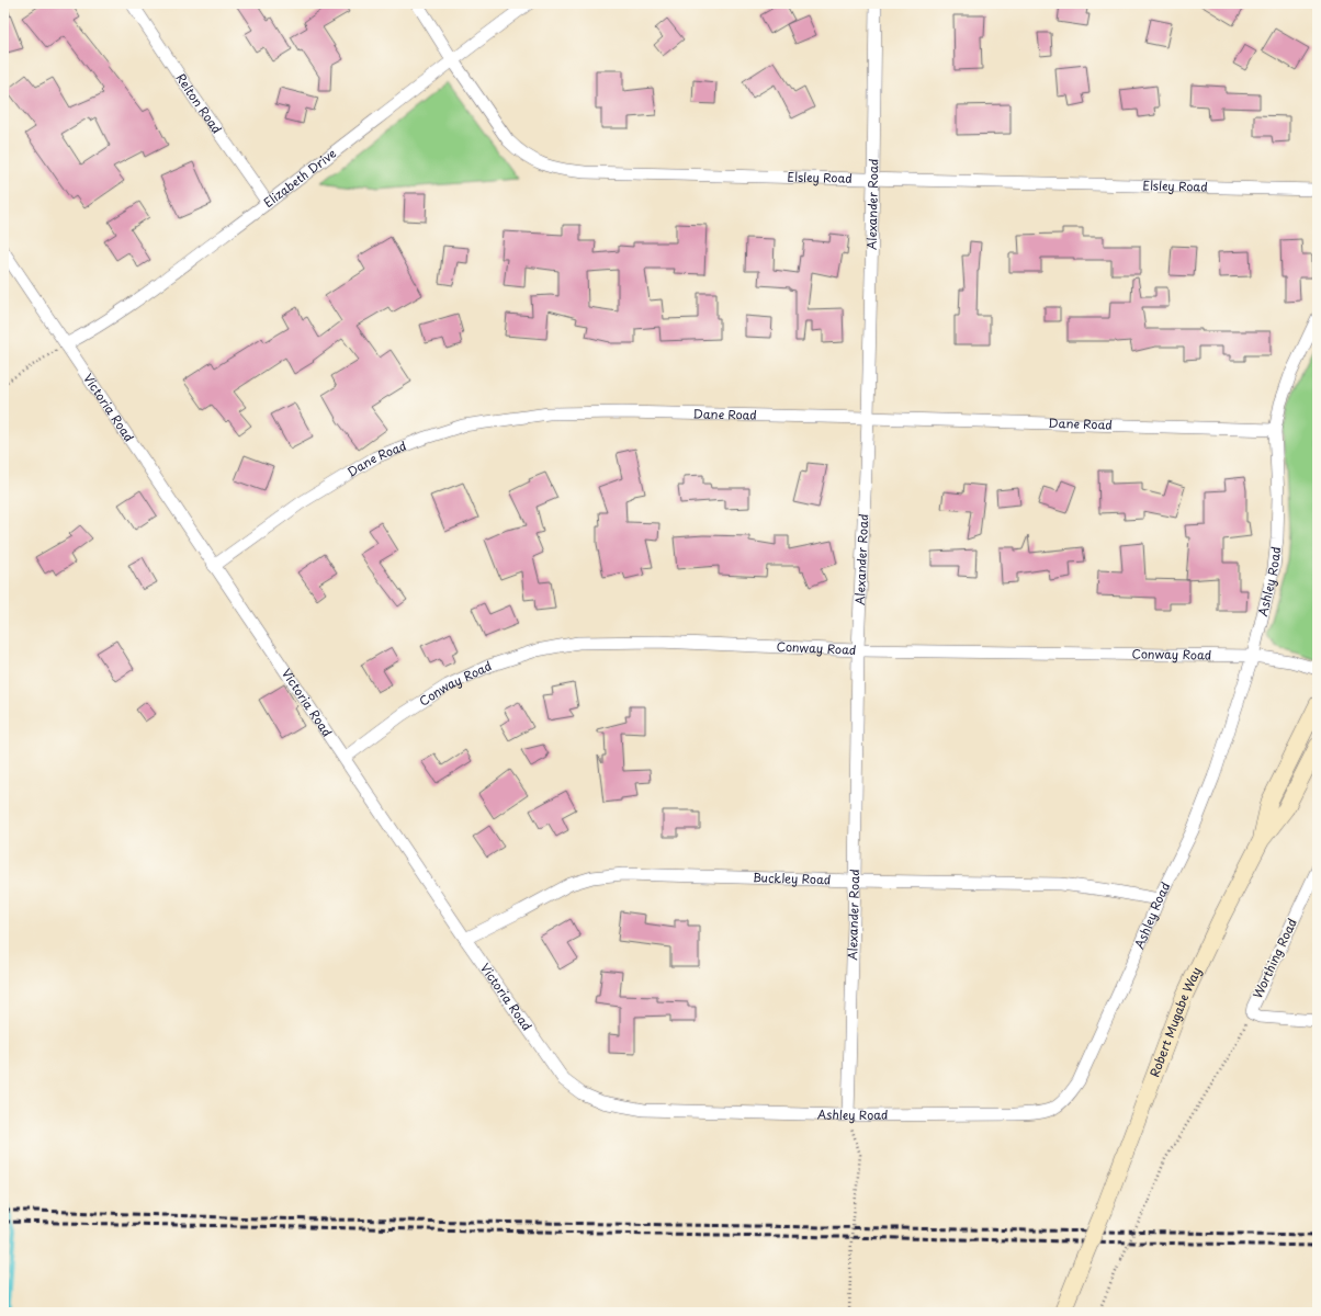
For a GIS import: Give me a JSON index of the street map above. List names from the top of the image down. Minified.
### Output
{"streets":{"main road":["Robert Mugabe Way"],"street":["Relton Road","Elizabeth Drive","Elsley Road","Alexander Road","Victoria Road","Dane Road","Ashley Road","Conway Road","Buckley Road","Worthing Road"]},"crossings":[["Relton Road","Elizabeth Drive"],["Elizabeth Drive","Elsley Road"],["Elizabeth Drive","Victoria Road"],["Elsley Road","Alexander Road"],["Alexander Road","Dane Road"],["Alexander Road","Ashley Road"],["Alexander Road","Conway Road"],["Alexander Road","Buckley Road"],["Victoria Road","Dane Road"],["Victoria Road","Ashley Road"],["Victoria Road","Conway Road"],["Victoria Road","Buckley Road"],["Dane Road","Ashley Road"],["Ashley Road","Conway Road"],["Ashley Road","Buckley Road"]]}
